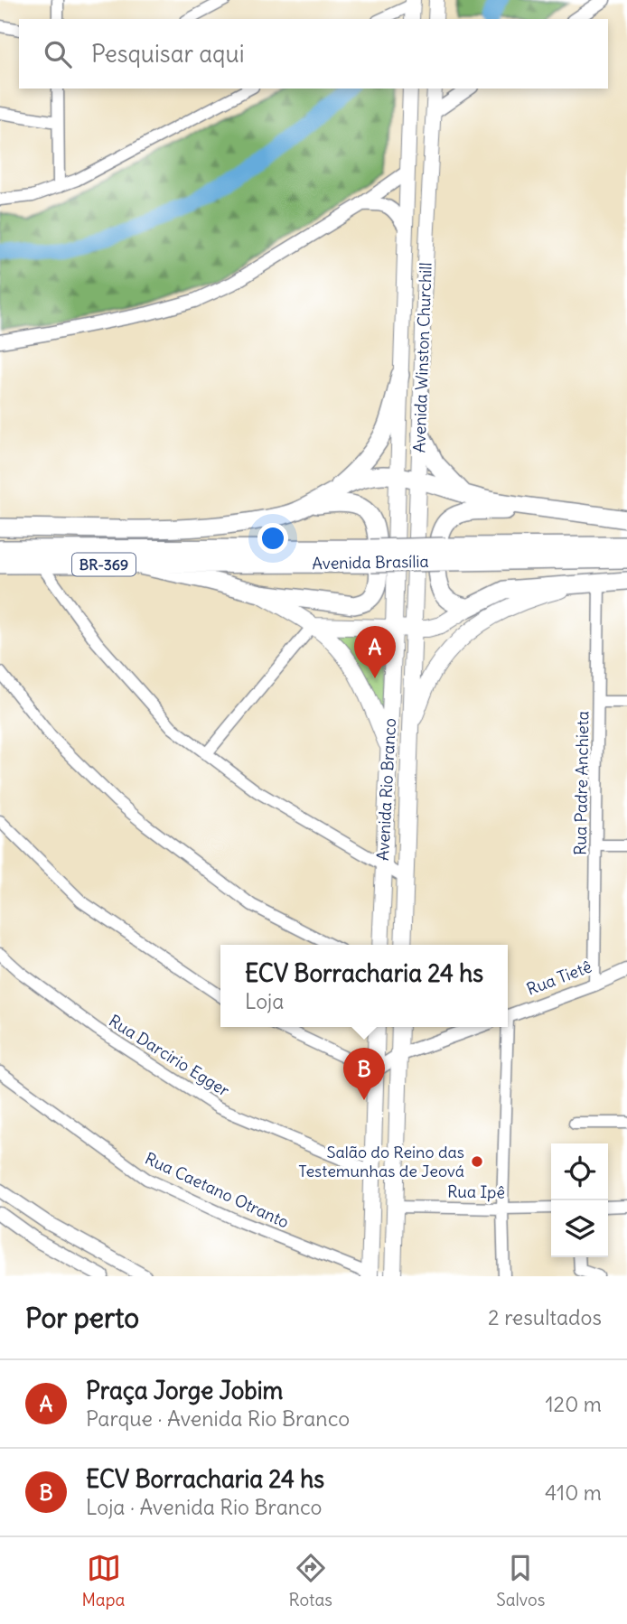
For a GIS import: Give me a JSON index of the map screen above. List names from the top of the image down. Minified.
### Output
{"streets":{"highway":["Avenida Brasília","BR-369"],"main road":["Avenida Winston Churchill","Avenida Rio Branco"],"street":["Rua Padre Anchieta","Rua Tietê","Rua Darcirio Egger","Rua Caetano Otranto","Rua Ipê"]},"crossings":[["Avenida Winston Churchill","Avenida Rio Branco"],["Rua Padre Anchieta","Rua Tietê"]],"places":["Salão do Reino das Testemunhas de Jeová"],"page":{"search":"Pesquisar aqui","pins":["A","B"],"popup":["ECV Borracharia 24 hs","Loja"],"heading":["Por perto","2 resultados"],"list":[{"mark":"A","name":"Praça Jorge Jobim","note":"Parque · Avenida Rio Branco","value":"120 m"},{"mark":"B","name":"ECV Borracharia 24 hs","note":"Loja · Avenida Rio Branco","value":"410 m"}],"nav":["Mapa","Rotas","Salvos"]}}
